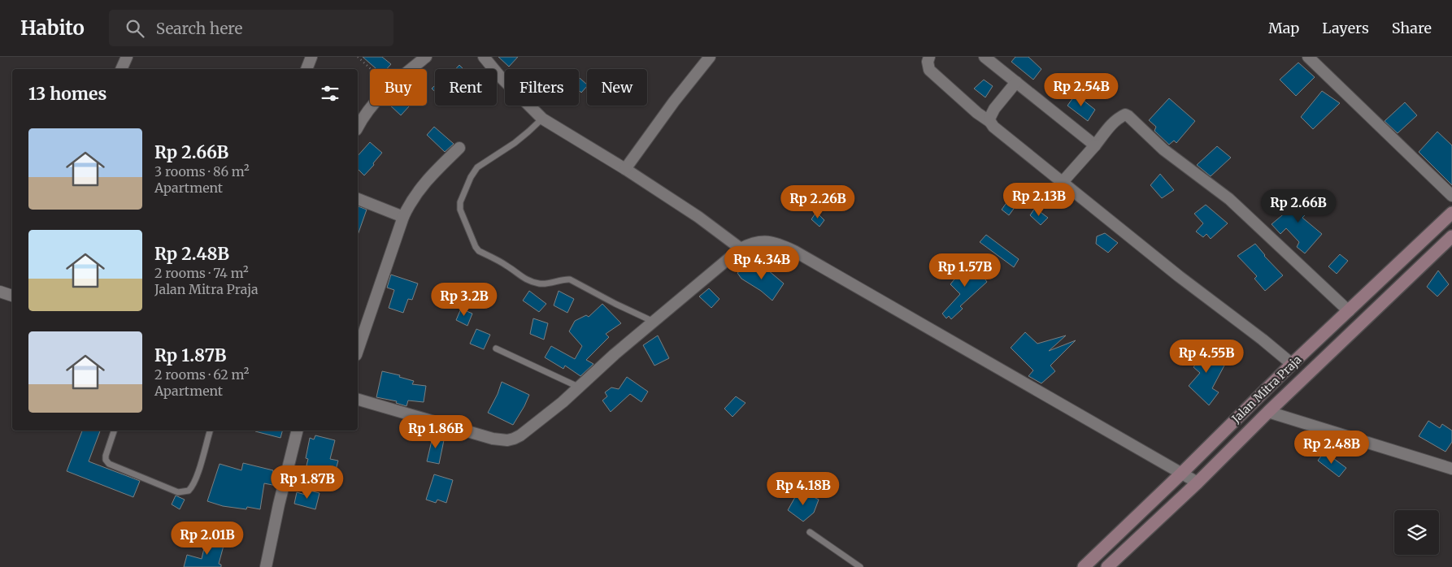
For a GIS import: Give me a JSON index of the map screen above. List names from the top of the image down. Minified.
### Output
{"streets":{"street":["Jalan Mitra Praja"]},"page":{"header":"Habito","search":"Search here","nav":["Map","Layers","Share"],"chip":["Buy","Rent","Filters","New"],"heading":"13 homes","price":["Rp 2.54B","Rp 2.13B","Rp 2.26B","Rp 2.66B","Rp 4.34B","Rp 1.57B","Rp 3.2B","Rp 4.55B","Rp 1.86B","Rp 2.48B","Rp 1.87B","Rp 4.18B","Rp 2.01B"],"list":[{"name":"Rp 2.66B","note":"3 rooms · 86 m² · Apartment"},{"name":"Rp 2.48B","note":"2 rooms · 74 m² · Jalan Mitra Praja"},{"name":"Rp 1.87B","note":"2 rooms · 62 m² · Apartment"}]}}
